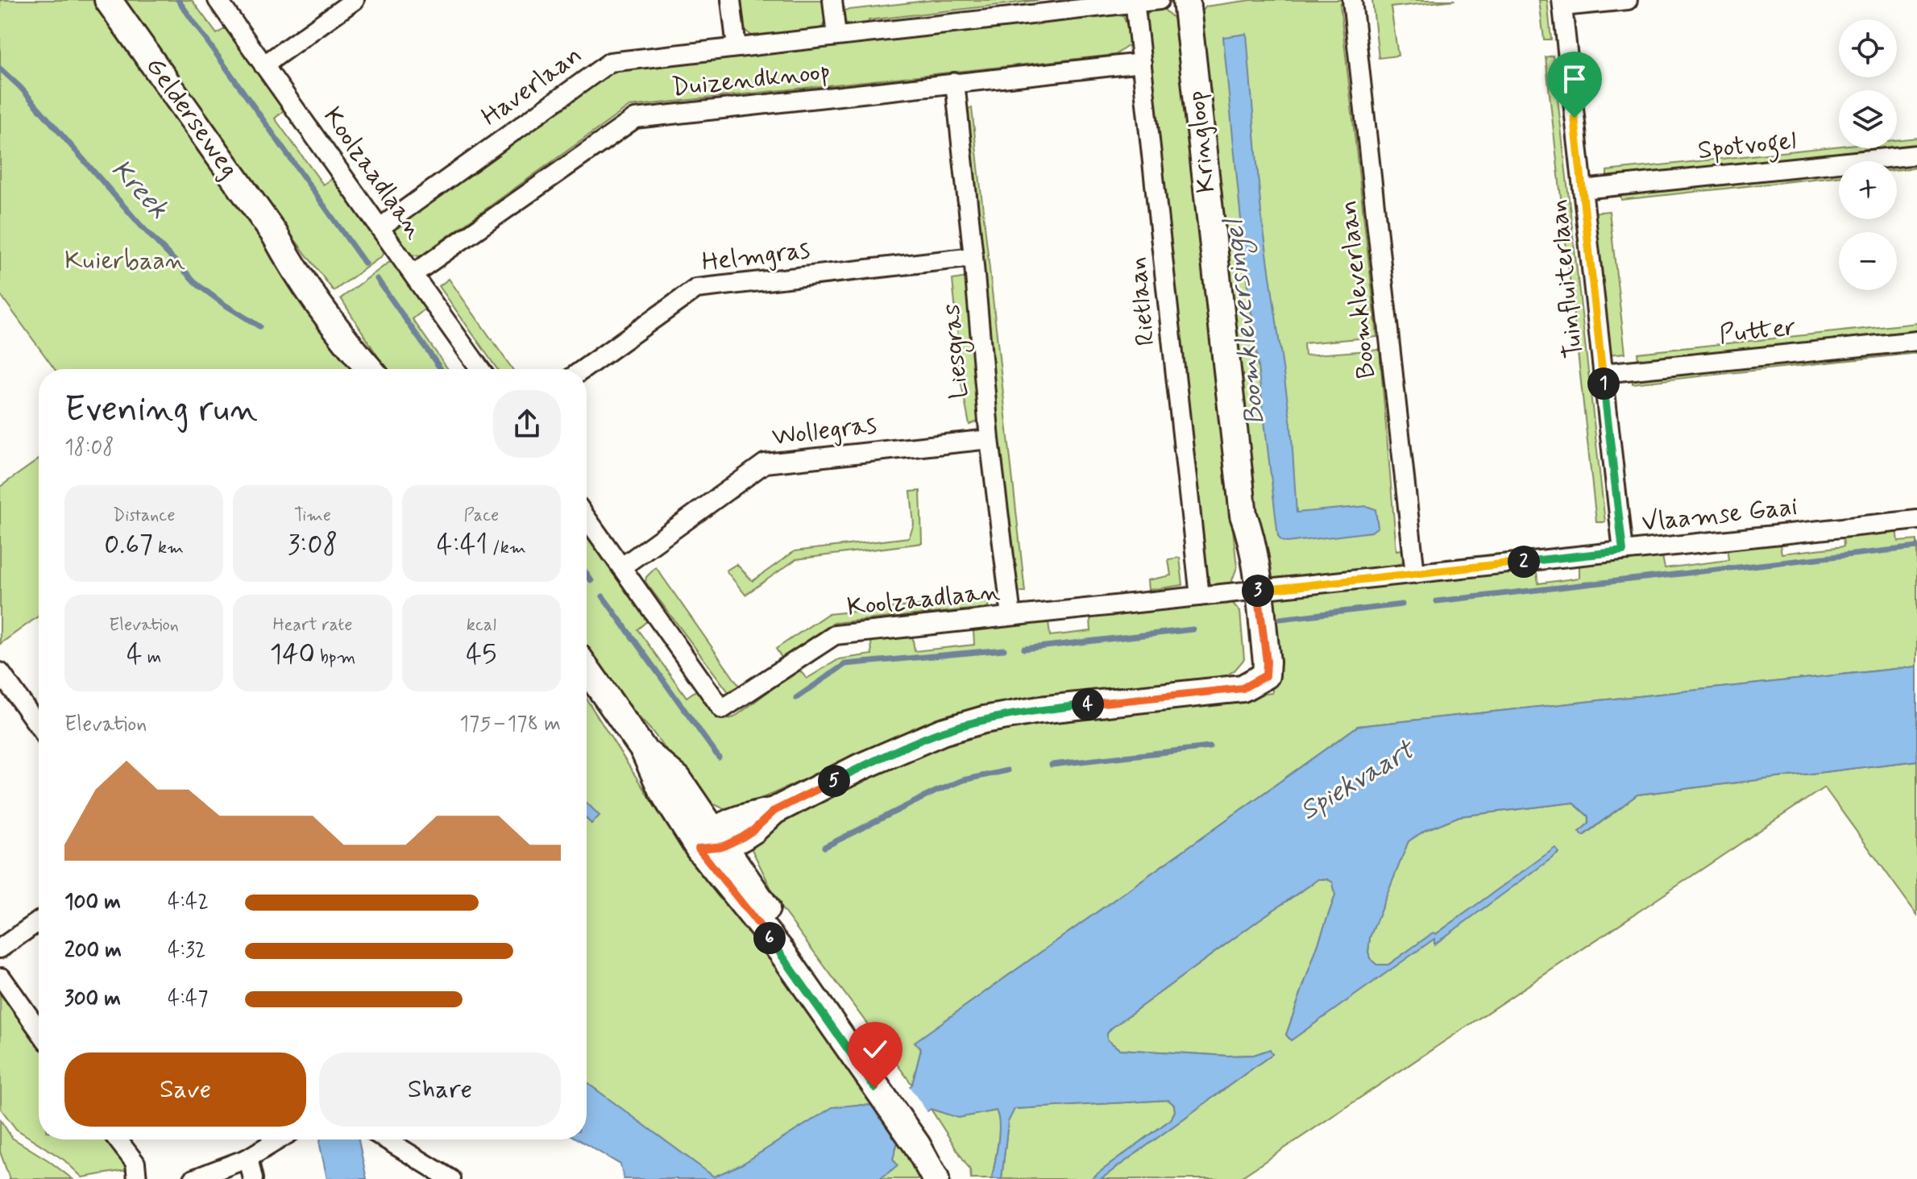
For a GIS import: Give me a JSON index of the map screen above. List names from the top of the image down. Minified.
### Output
{"streets":{"street":["Duizendknoop","Haverlaan","Gelderseweg","Kringloop","Spotvogel","Koolzaadlaan","Helmgras","Tuinfluiterlaan","Boomkleverlaan","Rietlaan","Putter","Liesgras","Wollegras","Vlaamse Gaai"]},"crossings":[["Duizendknoop","Koolzaadlaan"],["Duizendknoop","Rietlaan"],["Duizendknoop","Liesgras"],["Haverlaan","Koolzaadlaan"],["Haverlaan","Rietlaan"],["Kringloop","Koolzaadlaan"],["Kringloop","Vlaamse Gaai"],["Spotvogel","Tuinfluiterlaan"],["Koolzaadlaan","Rietlaan"],["Koolzaadlaan","Liesgras"],["Koolzaadlaan","Wollegras"],["Koolzaadlaan","Vlaamse Gaai"],["Helmgras","Liesgras"],["Tuinfluiterlaan","Putter"],["Tuinfluiterlaan","Vlaamse Gaai"],["Boomkleverlaan","Vlaamse Gaai"],["Liesgras","Wollegras"]],"water":["Kreek","Boomkleversingel","Spiekvaart"],"parks":["Kuierbaan"],"page":{"map_buttons":["+","−"],"pins":["1","2","3","4","5","6"],"heading":["Evening run","18:08"],"stats":[["Distance","0.67 km"],["Time","3:08"],["Pace","4:41 /km"],["Elevation","4 m"],["Heart rate","140 bpm"],["kcal","45"]],"chart":["Elevation","175–178 m"],"list":[{"name":"100 m","note":"4:42"},{"name":"200 m","note":"4:32"},{"name":"300 m","note":"4:47"}],"buttons":["Save","Share"]}}
